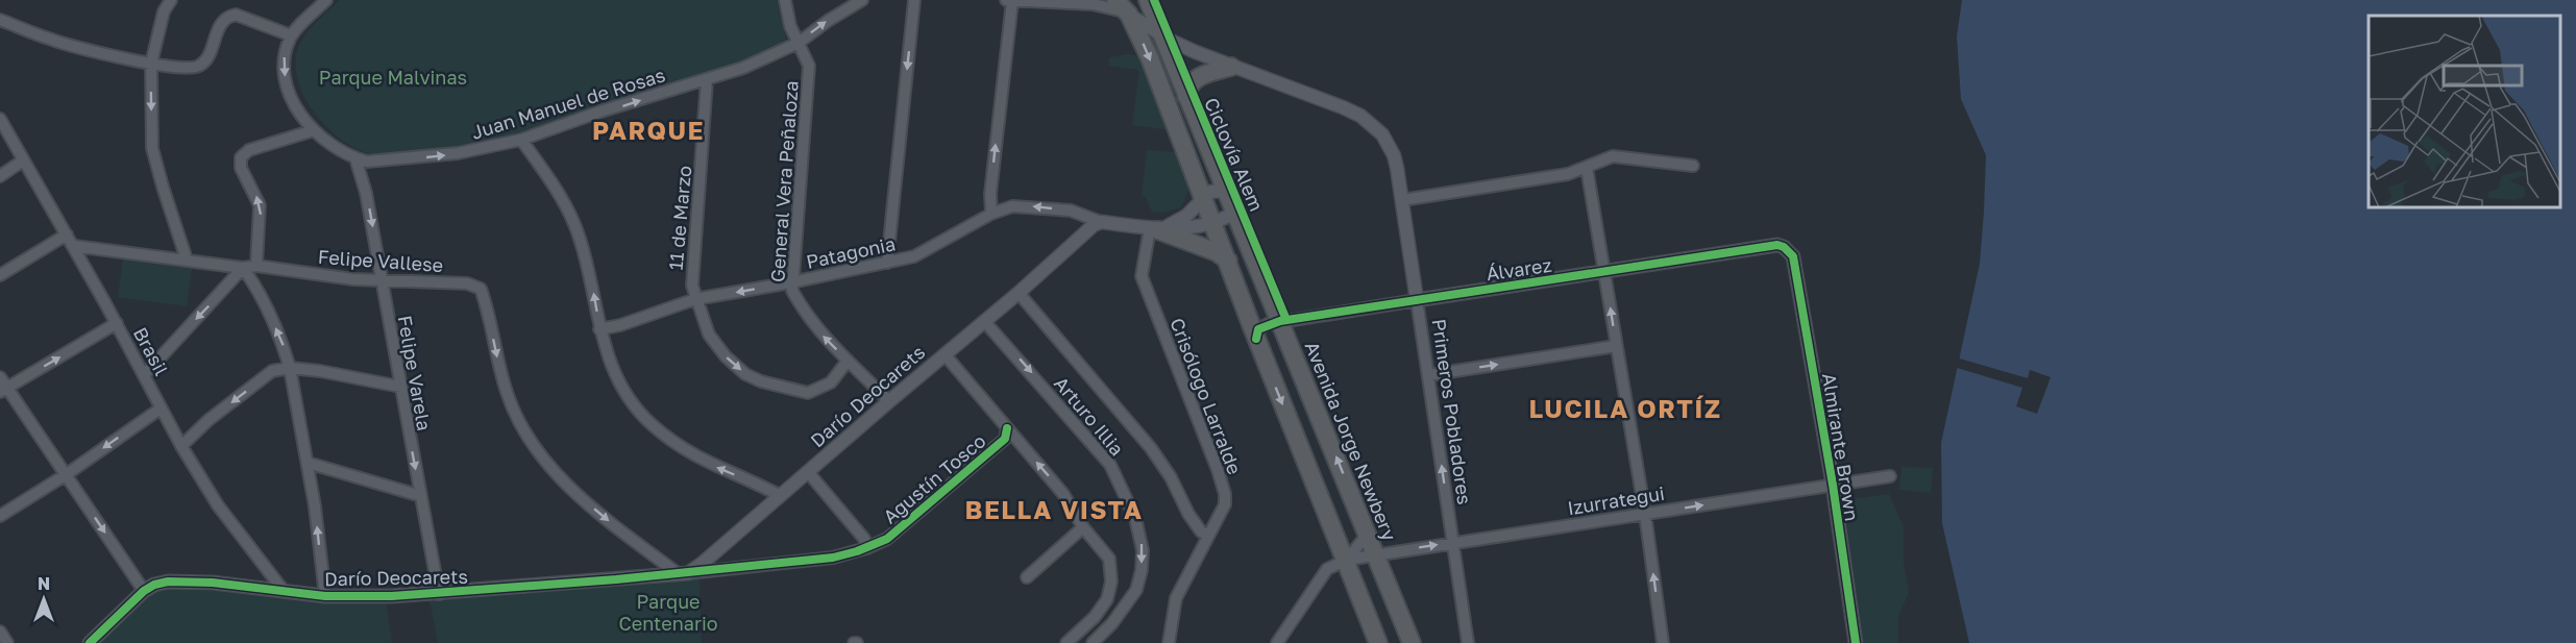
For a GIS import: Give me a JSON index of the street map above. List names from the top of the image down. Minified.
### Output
{"streets":{"highway":["Avenida Jorge Newbery"],"street":["Juan Manuel de Rosas","General Vera Peñaloza","11 de Marzo","Patagonia","Felipe Vallese","Álvarez","Brasil","Felipe Varela","Darío Deocarets","Crisólogo Larralde","Primeros Pobladores","Arturo Illia","Almirante Brown","Agustín Tosco","Izurrategui"],"cycle path":["Ciclovía Alem"]},"crossings":[["Juan Manuel de Rosas","General Vera Peñaloza"],["Juan Manuel de Rosas","11 de Marzo"],["Juan Manuel de Rosas","Felipe Varela"],["General Vera Peñaloza","11 de Marzo"],["General Vera Peñaloza","Patagonia"],["General Vera Peñaloza","Darío Deocarets"],["11 de Marzo","Patagonia"],["Patagonia","Darío Deocarets"],["Felipe Vallese","Brasil"],["Felipe Vallese","Felipe Varela"],["Felipe Vallese","Darío Deocarets"],["Felipe Vallese","Agustín Tosco"],["Álvarez","Primeros Pobladores"],["Álvarez","Avenida Jorge Newbery"],["Álvarez","Almirante Brown"],["Brasil","Darío Deocarets"],["Felipe Varela","Darío Deocarets"],["Darío Deocarets","Arturo Illia"],["Darío Deocarets","Agustín Tosco"],["Primeros Pobladores","Avenida Jorge Newbery"],["Primeros Pobladores","Izurrategui"],["Avenida Jorge Newbery","Izurrategui"],["Almirante Brown","Izurrategui"]],"one_way":["Juan Manuel de Rosas","Patagonia","Felipe Vallese","Felipe Varela","Izurrategui"],"districts":["PARQUE","LUCILA ORTÍZ","BELLA VISTA"],"parks":["Parque Malvinas","Parque Centenario"],"north":"top"}
